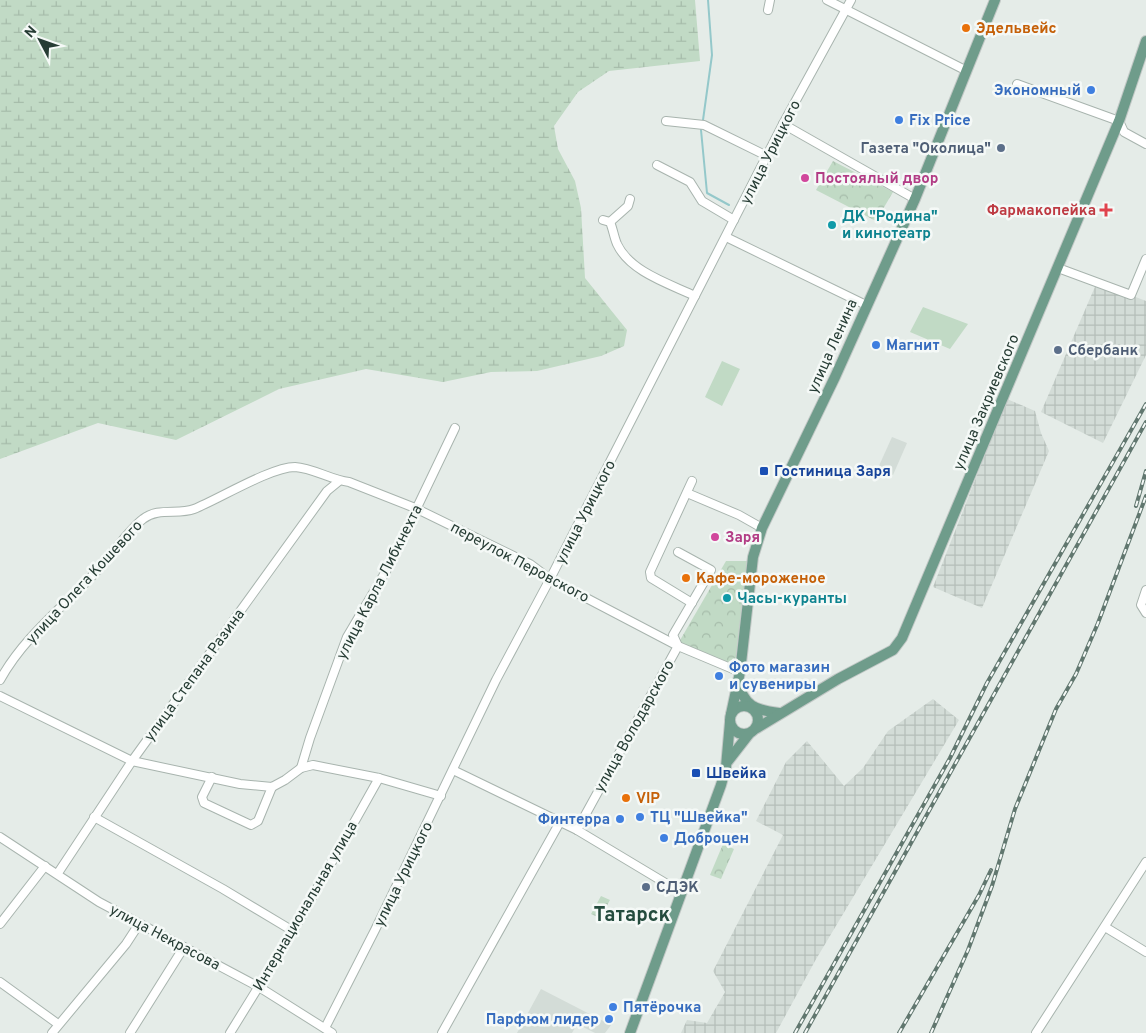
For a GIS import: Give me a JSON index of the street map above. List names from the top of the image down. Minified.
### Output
{"streets":{"main road":["улица Ленина","улица Закриевского"],"street":["улица Урицкого","переулок Перовского","улица Олега Кошевого","улица Карла Либкнехта","улица Степана Разина","улица Володарского","Интернациональная улица","улица Некрасова"]},"crossings":[["улица Урицкого","переулок Перовского"],["улица Урицкого","улица Некрасова"],["улица Ленина","улица Закриевского"],["улица Ленина","переулок Перовского"],["переулок Перовского","улица Олега Кошевого"],["переулок Перовского","улица Карла Либкнехта"],["переулок Перовского","улица Степана Разина"],["переулок Перовского","улица Володарского"],["улица Степана Разина","улица Некрасова"],["Интернациональная улица","улица Некрасова"]],"districts":["Татарск"],"places":{"other":["Эдельвейс","Экономный","Fix Price","Газета \"Околица\"","Постоялый двор","ДК \"Родина\" и кинотеатр","Магнит","Сбербанк","Заря","Кафе-мороженое","Часы-куранты","Фото магазин и сувениры","VIP","ТЦ \"Швейка\"","Финтерра","Доброцен","СДЭК","Пятёрочка","Парфюм лидер"],"health":["Фармакопейка"],"transit":["Гостиница Заря","Швейка"]},"north":"top left"}
